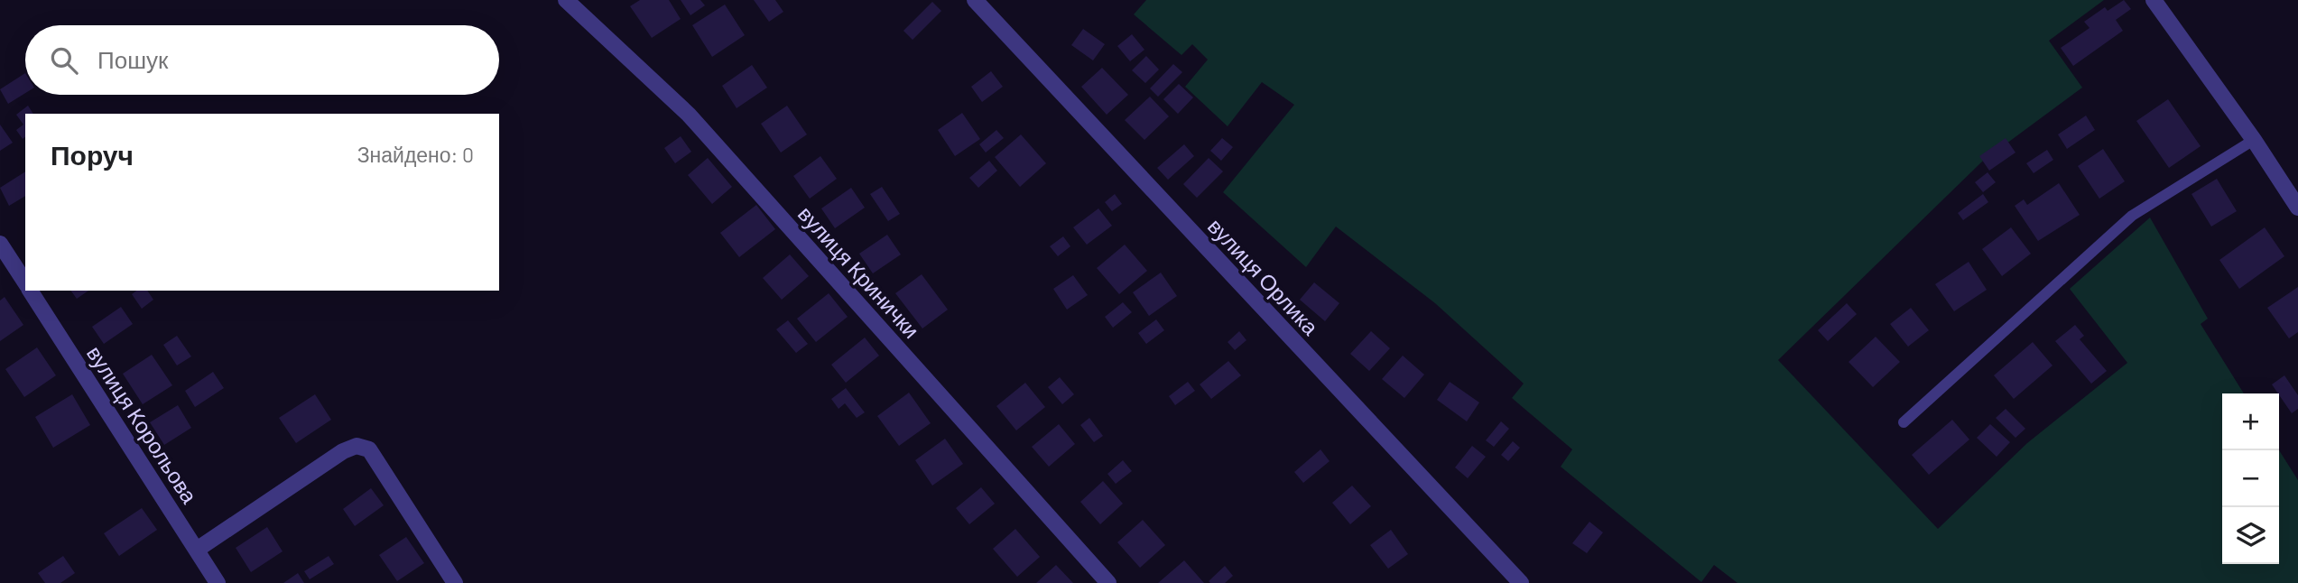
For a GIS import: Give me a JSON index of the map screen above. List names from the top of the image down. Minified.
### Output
{"streets":{"street":["вулиця Кринички","вулиця Орлика","вулиця Корольова"]},"page":{"search":"Пошук","heading":["Поруч","Знайдено: 0"],"map_buttons":["+","−"]}}
